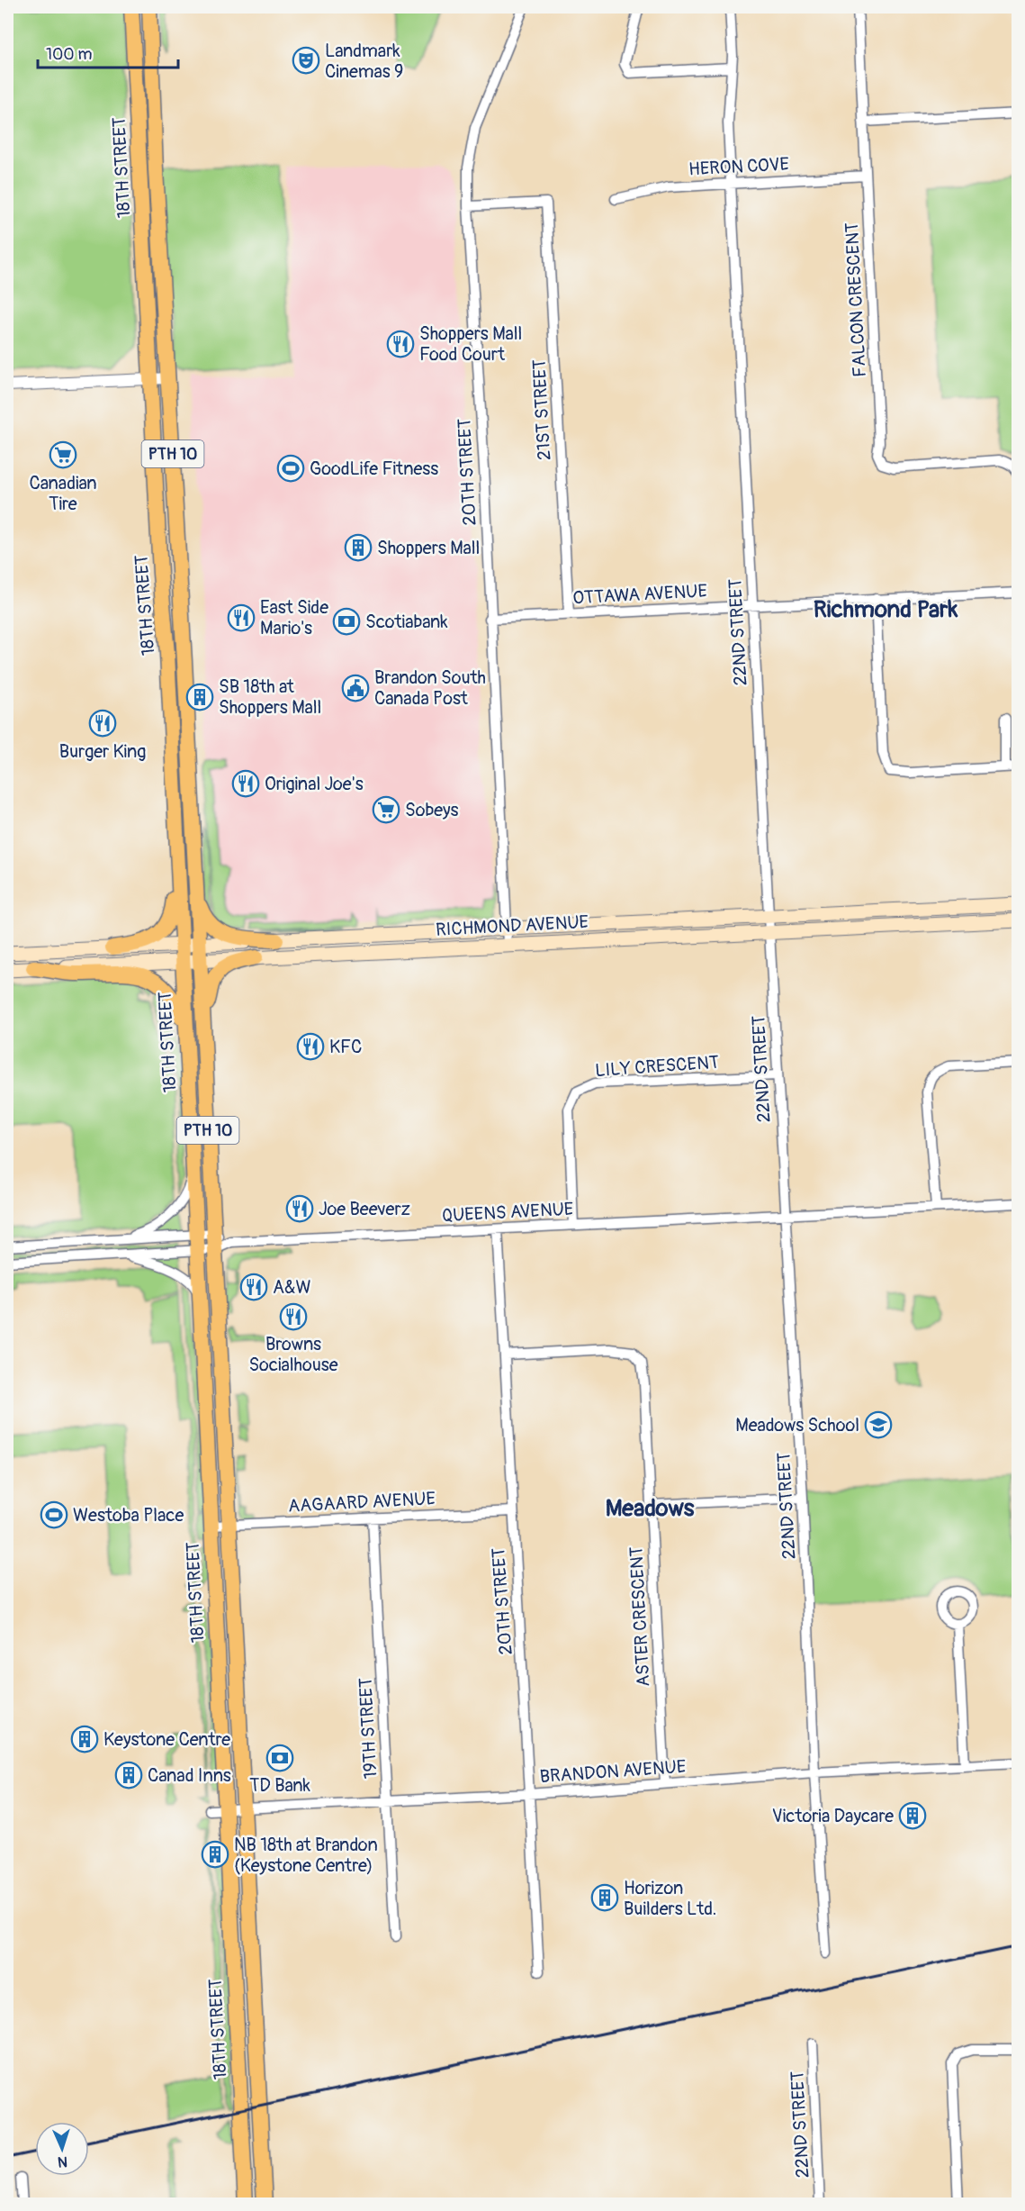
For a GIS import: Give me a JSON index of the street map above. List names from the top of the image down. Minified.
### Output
{"streets":{"main road":["18TH STREET","PTH 10","RICHMOND AVENUE"],"street":["HERON COVE","FALCON CRESCENT","21ST STREET","20TH STREET","OTTAWA AVENUE","22ND STREET","LILY CRESCENT","QUEENS AVENUE","AAGAARD AVENUE","ASTER CRESCENT","19TH STREET","BRANDON AVENUE"]},"crossings":[["HERON COVE","FALCON CRESCENT"],["HERON COVE","22ND STREET"],["18TH STREET","RICHMOND AVENUE"],["18TH STREET","QUEENS AVENUE"],["18TH STREET","AAGAARD AVENUE"],["18TH STREET","BRANDON AVENUE"],["21ST STREET","20TH STREET"],["21ST STREET","OTTAWA AVENUE"],["20TH STREET","OTTAWA AVENUE"],["20TH STREET","RICHMOND AVENUE"],["20TH STREET","QUEENS AVENUE"],["20TH STREET","AAGAARD AVENUE"],["20TH STREET","ASTER CRESCENT"],["20TH STREET","BRANDON AVENUE"],["OTTAWA AVENUE","22ND STREET"],["22ND STREET","RICHMOND AVENUE"],["22ND STREET","LILY CRESCENT"],["22ND STREET","QUEENS AVENUE"],["22ND STREET","BRANDON AVENUE"],["LILY CRESCENT","QUEENS AVENUE"],["AAGAARD AVENUE","19TH STREET"],["ASTER CRESCENT","BRANDON AVENUE"],["19TH STREET","BRANDON AVENUE"]],"districts":["Richmond Park","Meadows"],"places":{"theatre":["Landmark Cinemas 9"],"restaurant":["Shoppers Mall Food Court","East Side Mario's","Burger King","Original Joe's","KFC","Joe Beeverz","A&W","Browns Socialhouse"],"supermarket":["Canadian Tire","Sobeys"],"sports":["GoodLife Fitness","Westoba Place"],"building":["Shoppers Mall","SB 18th at Shoppers Mall","Keystone Centre","Canad Inns","Victoria Daycare","NB 18th at Brandon (Keystone Centre)","Horizon Builders Ltd."],"bank":["Scotiabank","TD Bank"],"public building":["Brandon South Canada Post"],"school or university":["Meadows School"]},"scale_bar":"100 m","north":"bottom"}
